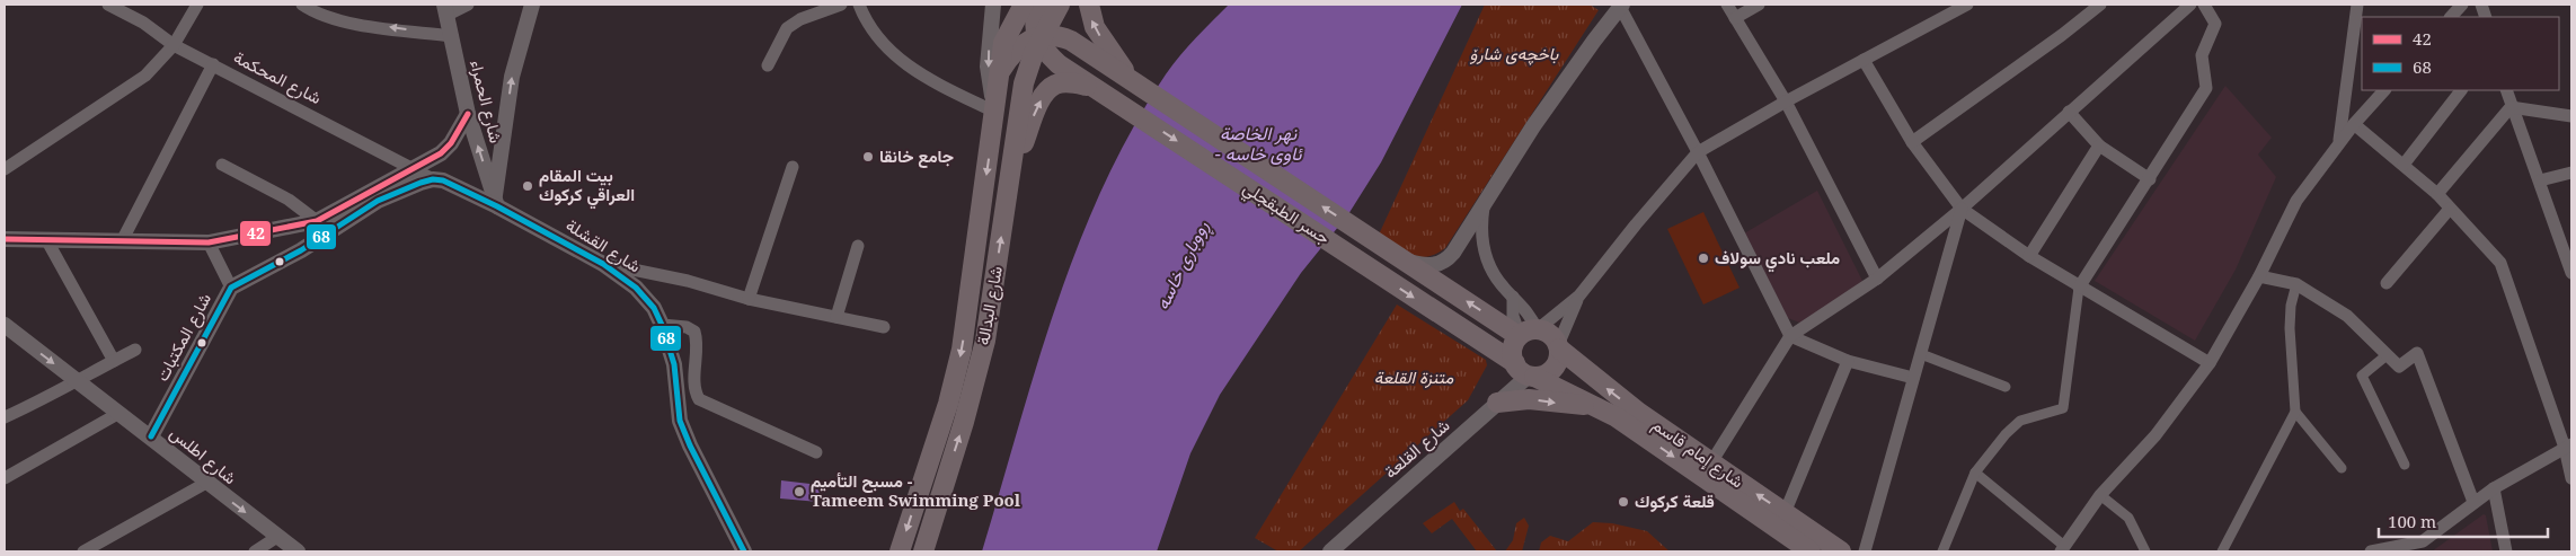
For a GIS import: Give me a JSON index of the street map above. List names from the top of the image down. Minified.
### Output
{"streets":{"main road":["جسر الطبقجلي","شارع البدالة","شارع إمام قاسم"],"street":["شارع المحكمة","شارع الحمراء","شارع القشلة","شارع المكتبات","شارع القلعة","شارع اطلس"]},"crossings":[["شارع المحكمة","شارع القشلة"],["شارع المحكمة","شارع المكتبات"],["شارع الحمراء","شارع القشلة"],["جسر الطبقجلي","شارع البدالة"],["جسر الطبقجلي","شارع القلعة"],["جسر الطبقجلي","شارع إمام قاسم"],["شارع القشلة","شارع المكتبات"],["شارع المكتبات","شارع اطلس"],["شارع القلعة","شارع إمام قاسم"]],"one_way":["شارع الحمراء"],"water":["نهر الخاصة - ئاوی خاسە","ڕووباری خاسە"],"parks":["باخچەی شارۆ","متنزة القلعة"],"places":["جامع خانقا","بيت المقام العراقي كركوك","ملعب نادي سولاف","مسبح التأميم - Tameem Swimming Pool","قلعة كركوك"],"lines":["transit line 42","transit line 68"],"legend":["42","68"],"scale_bar":"100 m"}
